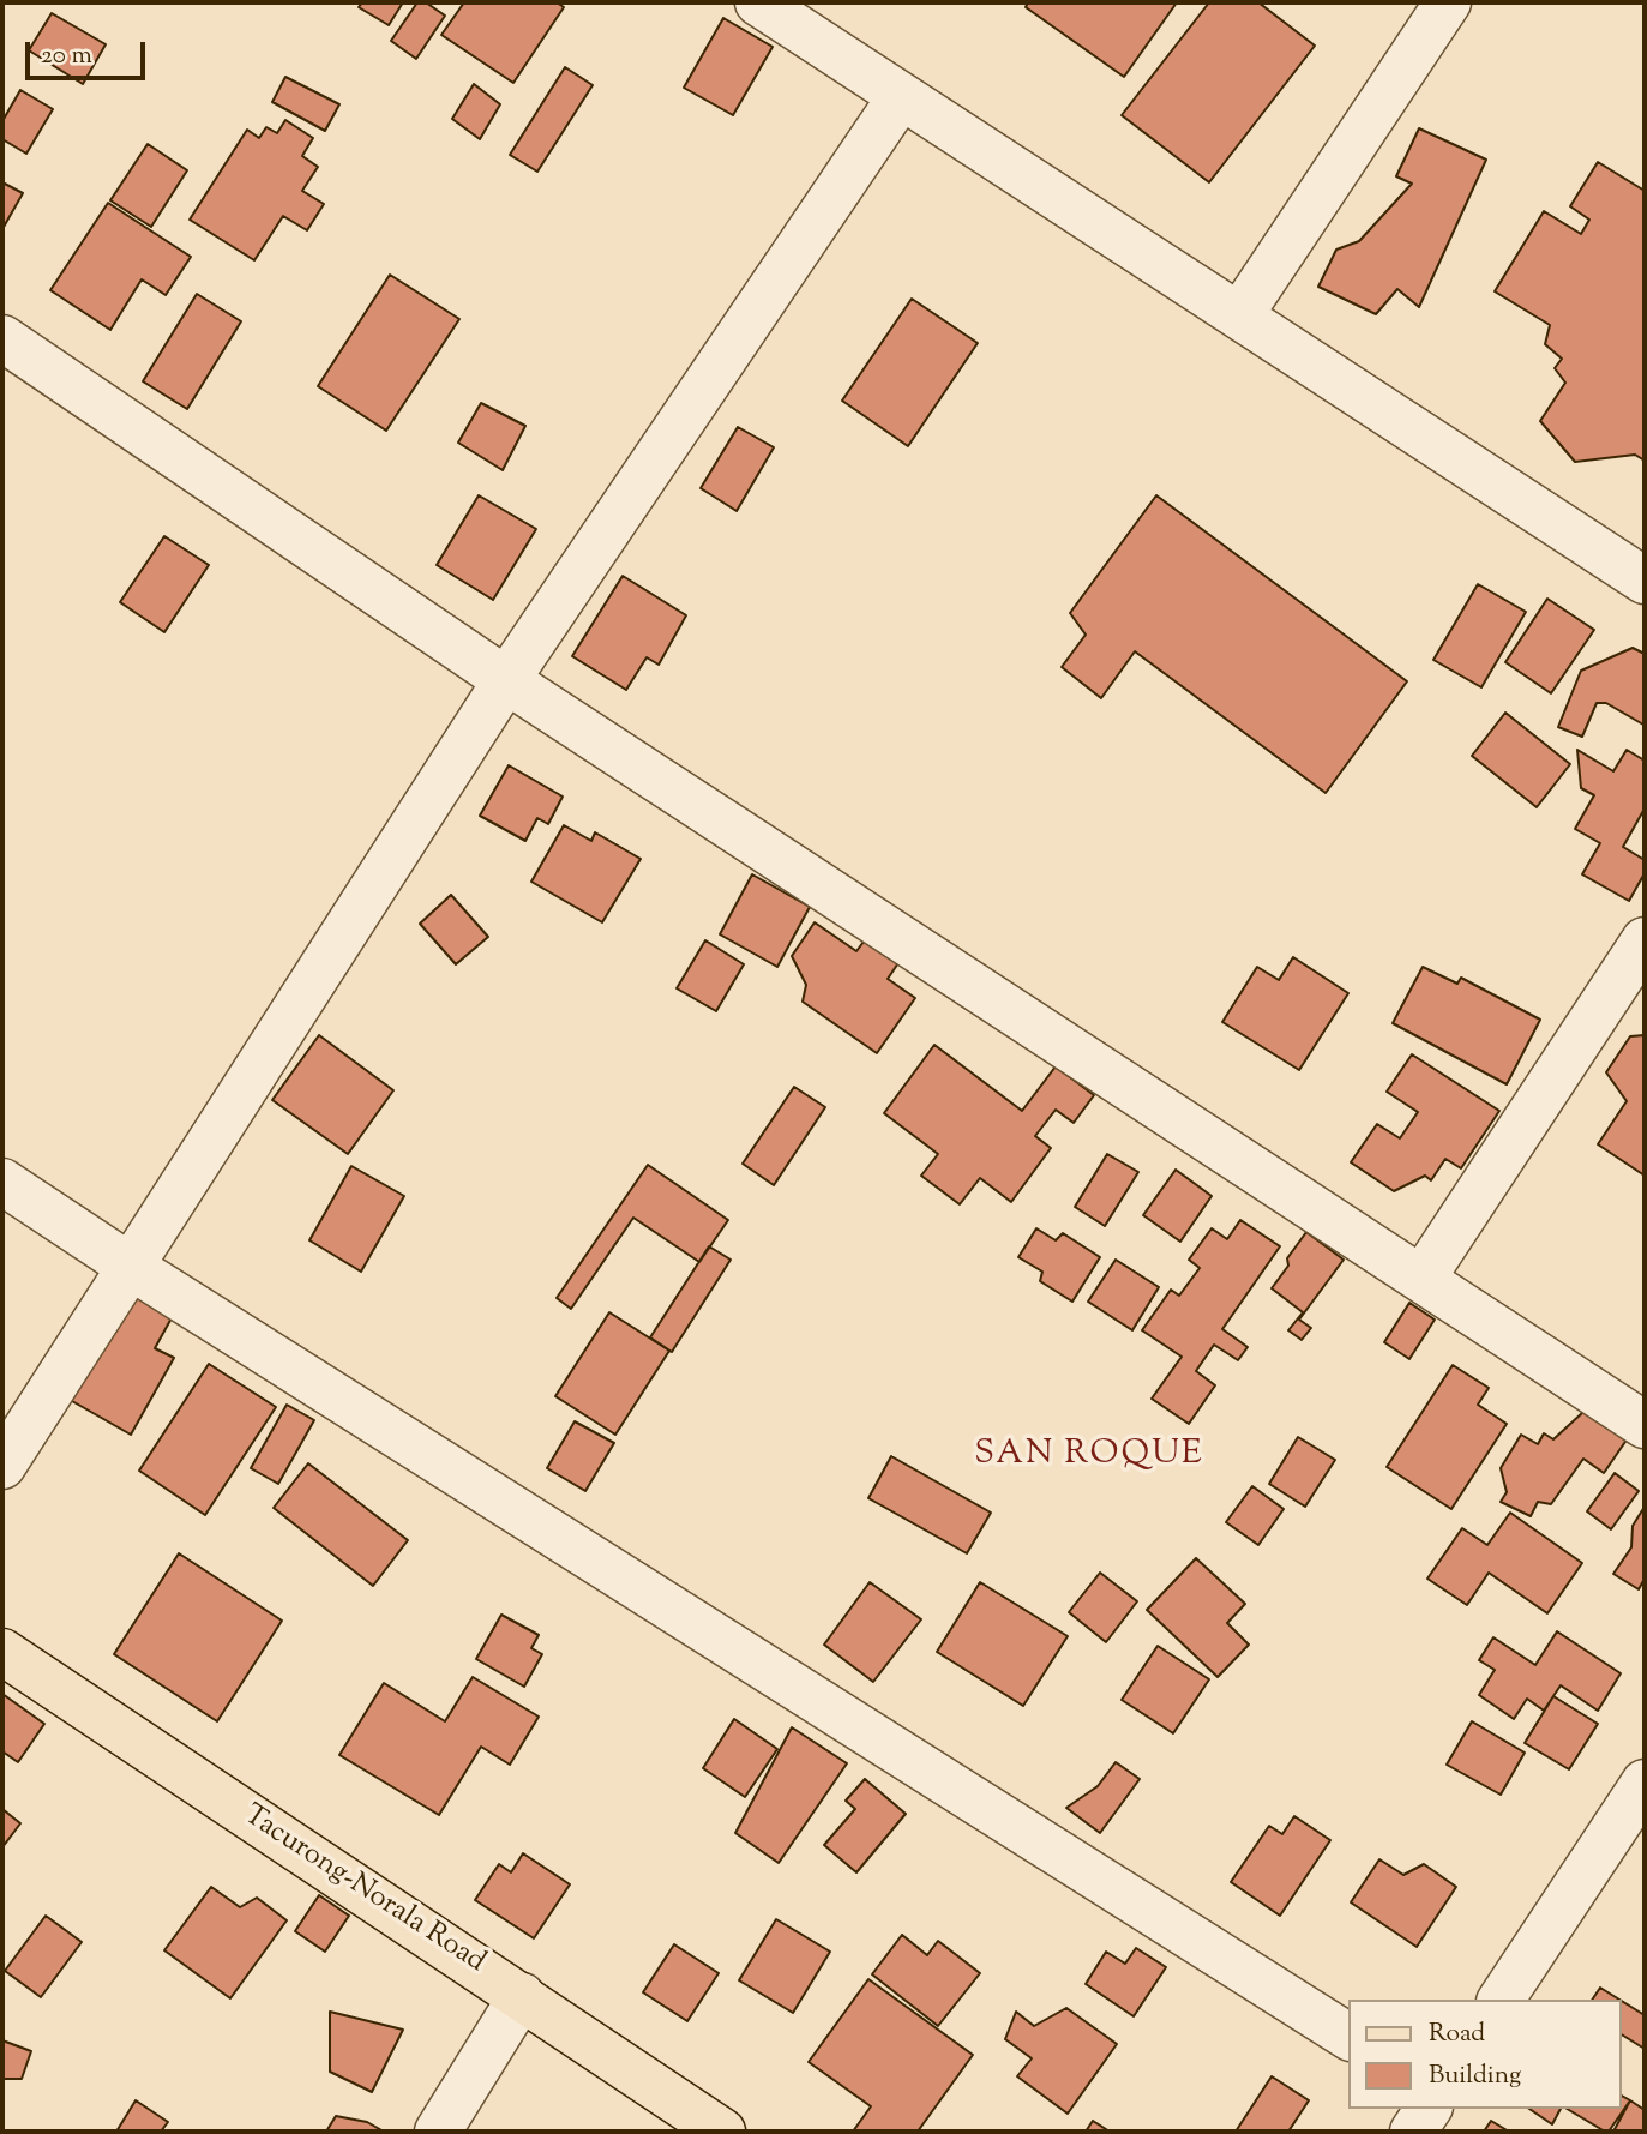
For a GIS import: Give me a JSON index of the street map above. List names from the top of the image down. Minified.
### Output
{"streets":{"main road":["Tacurong-Norala Road"]},"districts":["SAN ROQUE"],"legend":["Road","Building"],"scale_bar":"20 m"}
